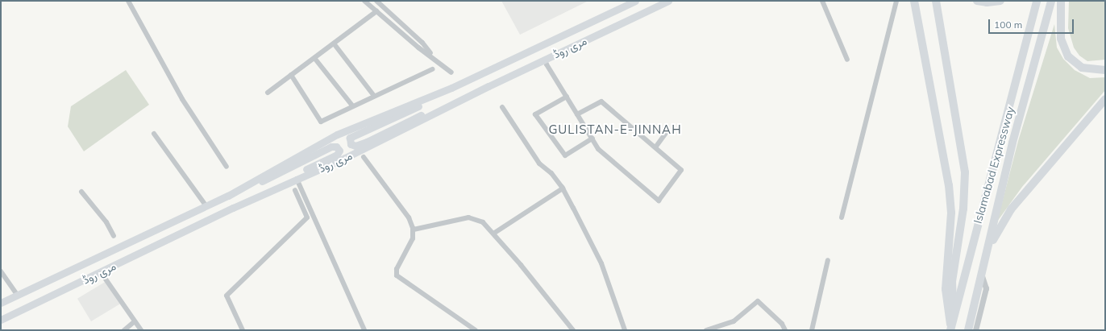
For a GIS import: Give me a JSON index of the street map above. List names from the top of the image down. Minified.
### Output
{"streets":{"highway":["Islamabad Expressway"],"main road":["مری روڈ"]},"districts":["GULISTAN-E-JINNAH"],"scale_bar":"100 m"}
